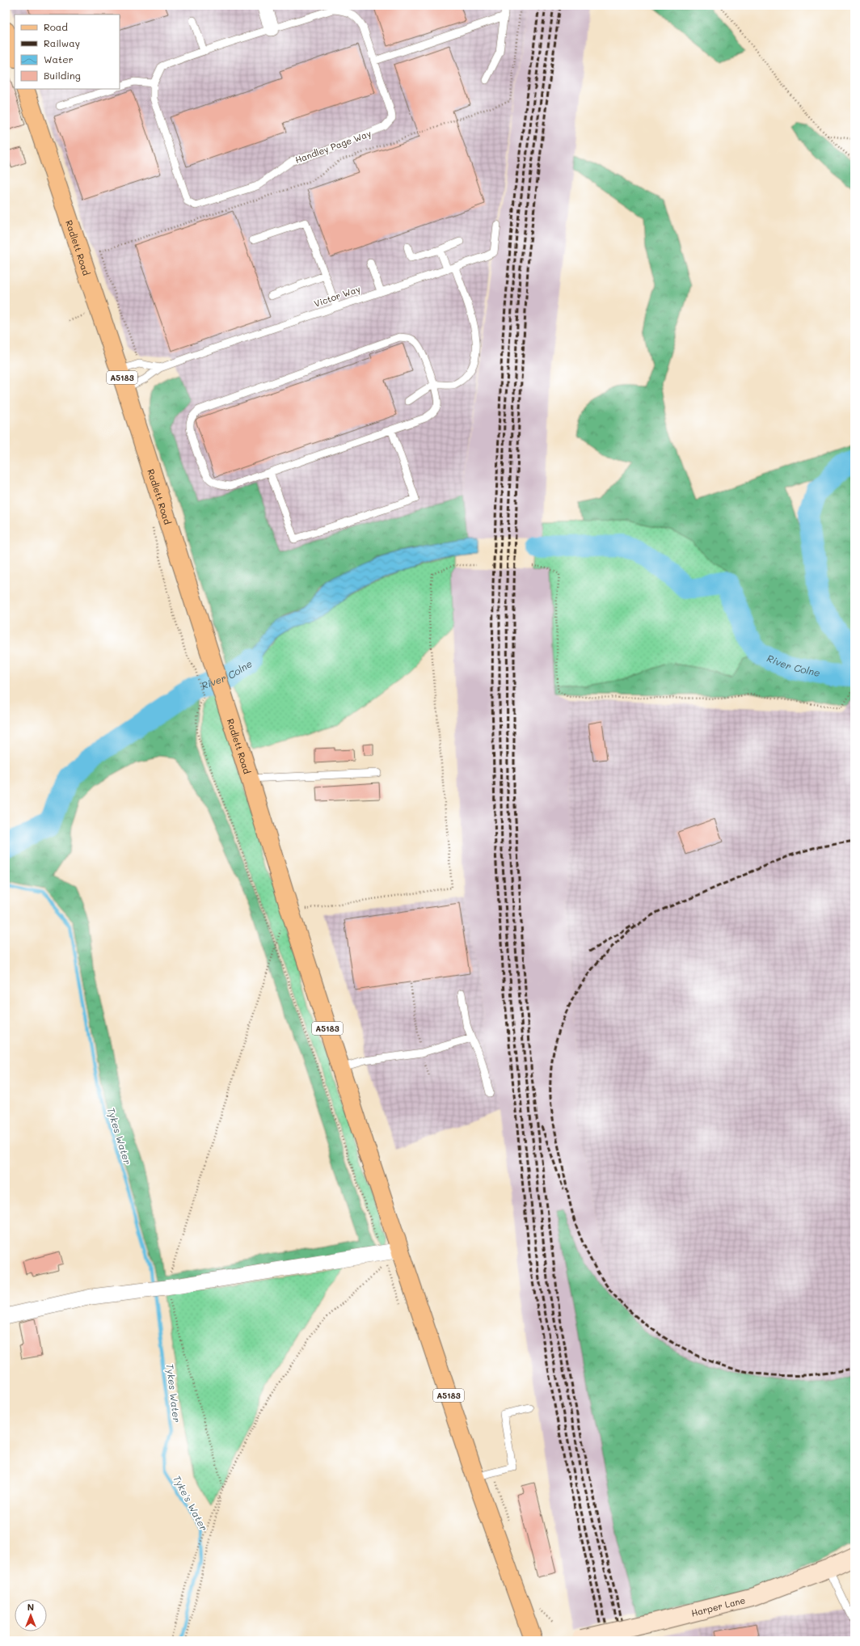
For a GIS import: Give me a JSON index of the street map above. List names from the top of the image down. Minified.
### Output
{"streets":{"main road":["Radlett Road","A5183","Harper Lane"],"lane":["Handley Page Way","Victor Way"]},"crossings":[["Radlett Road","Victor Way"],["Radlett Road","A5183"]],"water":["River Colne","Tykes Water","Tyke's Water"],"legend":["Road","Railway","Water","Building"],"north":"top"}
